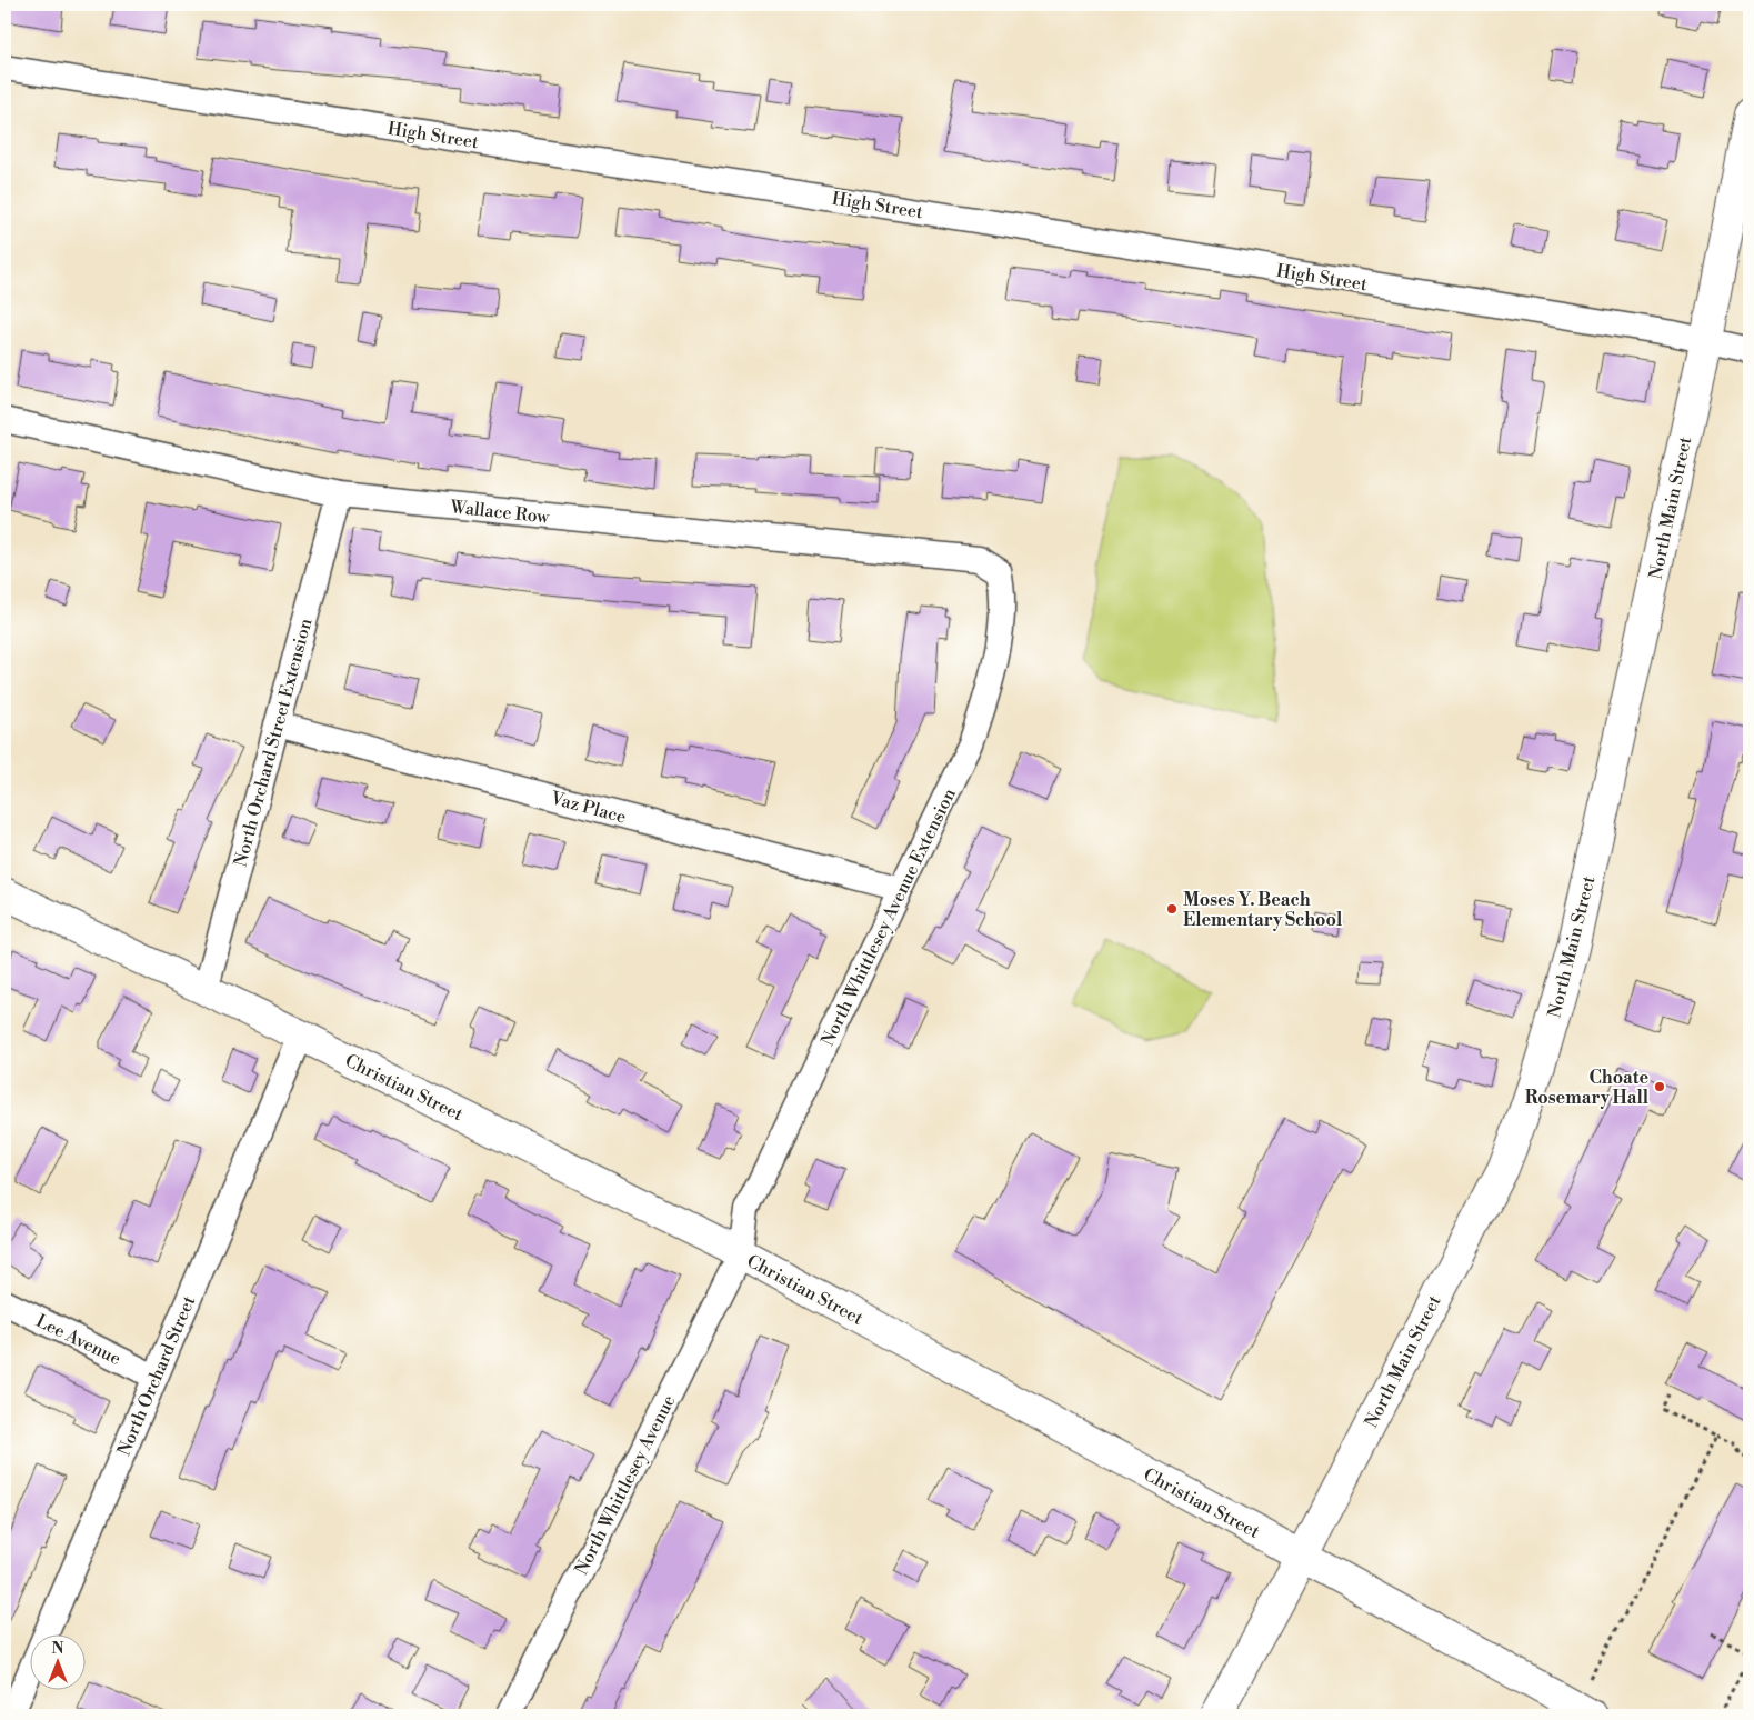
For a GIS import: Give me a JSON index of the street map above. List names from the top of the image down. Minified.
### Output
{"streets":{"main road":["North Main Street","Christian Street"],"street":["High Street","Wallace Row","North Orchard Street Extension","Vaz Place","North Whittlesey Avenue Extension","Lee Avenue","North Orchard Street","North Whittlesey Avenue"]},"crossings":[["High Street","North Main Street"],["North Main Street","Christian Street"],["Wallace Row","North Orchard Street Extension"],["Wallace Row","North Whittlesey Avenue Extension"],["North Orchard Street Extension","Vaz Place"],["North Orchard Street Extension","Christian Street"],["Vaz Place","North Whittlesey Avenue Extension"],["North Whittlesey Avenue Extension","Christian Street"],["North Whittlesey Avenue Extension","North Whittlesey Avenue"],["Christian Street","North Orchard Street"],["Christian Street","North Whittlesey Avenue"],["Lee Avenue","North Orchard Street"]],"places":["Moses Y. Beach Elementary School","Choate Rosemary Hall"],"north":"top"}
